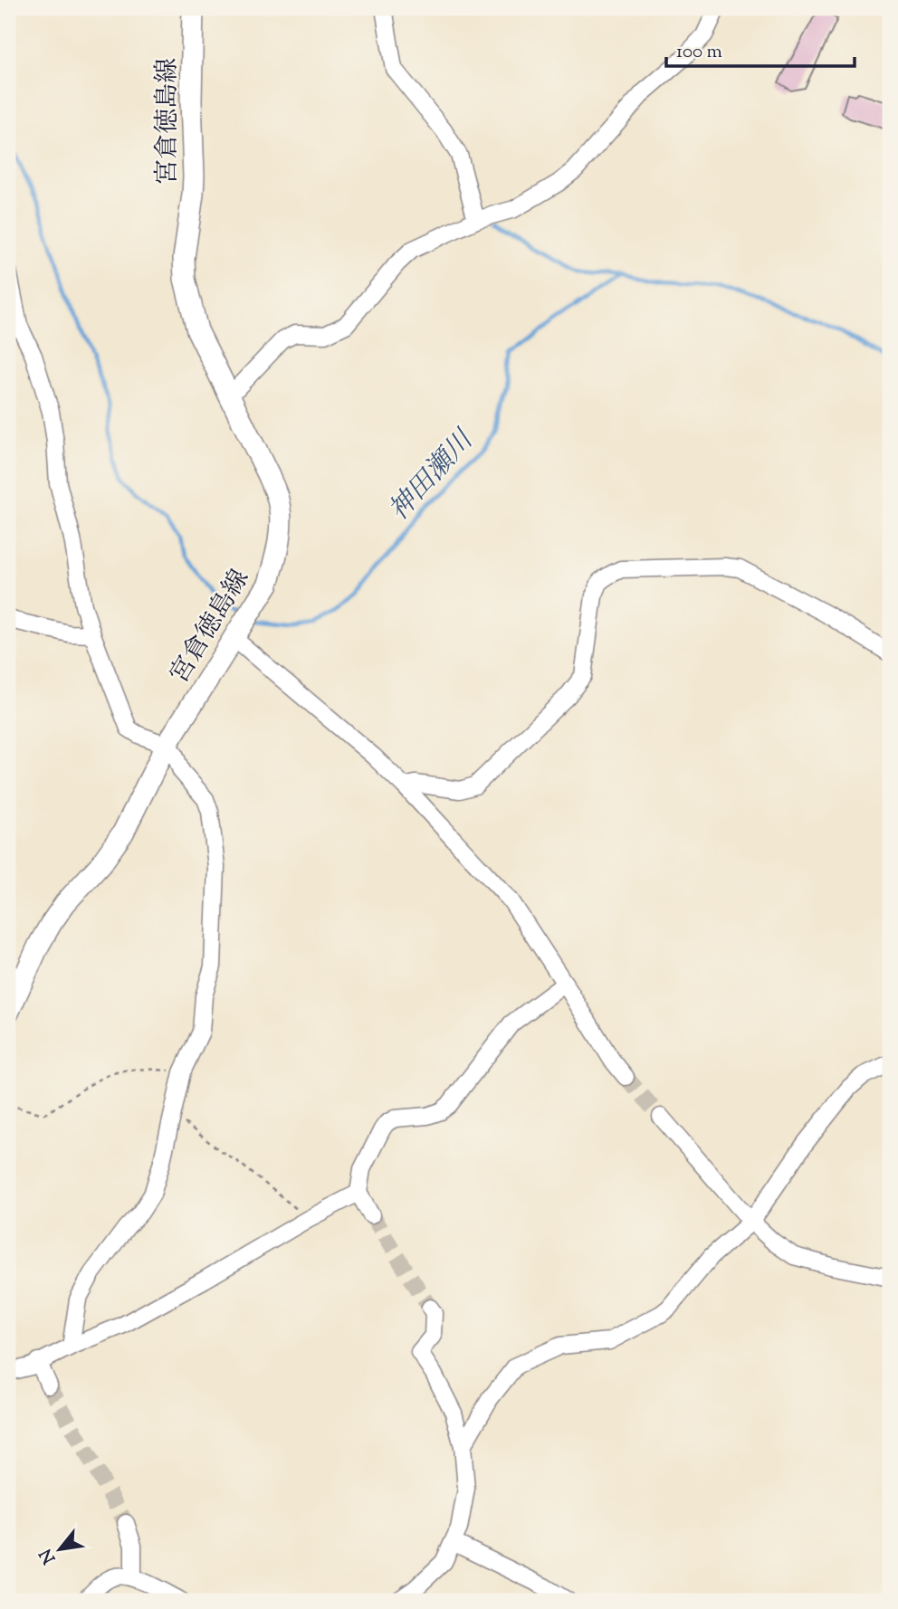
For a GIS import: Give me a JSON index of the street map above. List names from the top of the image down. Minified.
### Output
{"streets":{"main road":["宮倉徳島線"]},"water":["神田瀬川"],"scale_bar":"100 m","north":"bottom left"}
